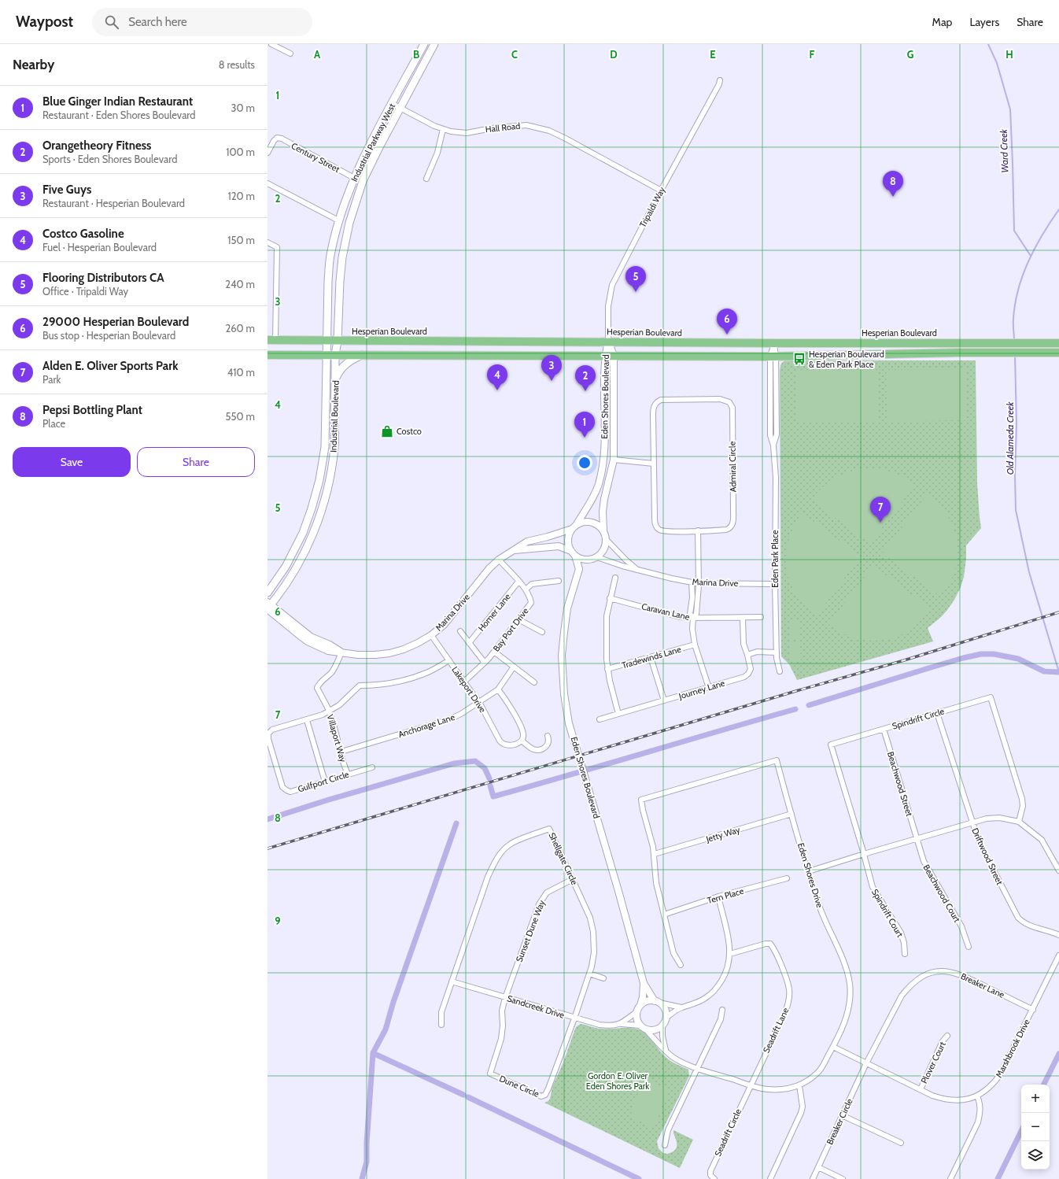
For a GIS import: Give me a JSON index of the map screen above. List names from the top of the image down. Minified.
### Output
{"streets":{"main road":["Industrial Parkway West","Hesperian Boulevard","Industrial Boulevard"],"street":["Hall Road","Century Street","Tripaldi Way","Eden Shores Boulevard","Admiral Circle","Eden Park Place","Marina Drive","Caravan Lane","Homer Lane","Bay Port Drive","Tradewinds Lane","Lakeport Drive","Journey Lane","Spindrift Circle","Anchorage Lane","Villaport Way","Gulfport Circle","Beachwood Street","Jetty Way","Driftwood Street","Shellgate Circle","Eden Shores Drive","Beachwood Court","Tern Place","Spindrift Court","Sunset Dune Way","Breaker Lane","Sandcreek Drive","Seadrift Lane","Marshbrook Drive","Plover Court","Dune Circle","Breaker Circle","Seadrift Circle"]},"crossings":[["Hall Road","Industrial Parkway West"],["Hall Road","Tripaldi Way"],["Industrial Parkway West","Century Street"],["Industrial Parkway West","Hesperian Boulevard"],["Industrial Parkway West","Industrial Boulevard"],["Tripaldi Way","Hesperian Boulevard"],["Tripaldi Way","Eden Shores Boulevard"],["Hesperian Boulevard","Eden Shores Boulevard"],["Hesperian Boulevard","Industrial Boulevard"],["Hesperian Boulevard","Eden Park Place"],["Eden Shores Boulevard","Marina Drive"],["Eden Shores Boulevard","Eden Shores Drive"],["Eden Shores Boulevard","Sandcreek Drive"],["Industrial Boulevard","Marina Drive"],["Eden Park Place","Marina Drive"],["Marina Drive","Bay Port Drive"],["Marina Drive","Lakeport Drive"],["Marina Drive","Villaport Way"],["Caravan Lane","Journey Lane"],["Homer Lane","Bay Port Drive"],["Bay Port Drive","Lakeport Drive"],["Lakeport Drive","Anchorage Lane"],["Lakeport Drive","Gulfport Circle"],["Spindrift Circle","Beachwood Street"],["Spindrift Circle","Driftwood Street"],["Spindrift Circle","Spindrift Court"],["Anchorage Lane","Villaport Way"],["Villaport Way","Gulfport Circle"],["Beachwood Street","Beachwood Court"],["Jetty Way","Eden Shores Drive"],["Shellgate Circle","Sunset Dune Way"],["Shellgate Circle","Sandcreek Drive"],["Shellgate Circle","Dune Circle"],["Eden Shores Drive","Tern Place"],["Eden Shores Drive","Sandcreek Drive"],["Eden Shores Drive","Seadrift Lane"],["Eden Shores Drive","Marshbrook Drive"],["Eden Shores Drive","Seadrift Circle"],["Sunset Dune Way","Sandcreek Drive"],["Sunset Dune Way","Dune Circle"],["Breaker Lane","Marshbrook Drive"],["Breaker Lane","Breaker Circle"],["Sandcreek Drive","Dune Circle"],["Seadrift Lane","Seadrift Circle"],["Marshbrook Drive","Plover Court"],["Marshbrook Drive","Breaker Circle"]],"water":["Ward Creek","Old Alameda Creek"],"parks":["Gordon E. Oliver Eden Shores Park"],"places":{"bus stop":["Hesperian Boulevard & Eden Park Place"],"shop":["Costco"]},"page":{"header":"Waypost","search":"Search here","nav":["Map","Layers","Share"],"heading":["Nearby","8 results"],"list":[{"mark":"1","name":"Blue Ginger Indian Restaurant","note":"Restaurant · Eden Shores Boulevard","value":"30 m"},{"mark":"2","name":"Orangetheory Fitness","note":"Sports · Eden Shores Boulevard","value":"100 m"},{"mark":"3","name":"Five Guys","note":"Restaurant · Hesperian Boulevard","value":"120 m"},{"mark":"4","name":"Costco Gasoline","note":"Fuel · Hesperian Boulevard","value":"150 m"},{"mark":"5","name":"Flooring Distributors CA","note":"Office · Tripaldi Way","value":"240 m"},{"mark":"6","name":"29000 Hesperian Boulevard","note":"Bus stop · Hesperian Boulevard","value":"260 m"},{"mark":"7","name":"Alden E. Oliver Sports Park","note":"Park","value":"410 m"},{"mark":"8","name":"Pepsi Bottling Plant","note":"Place","value":"550 m"}],"pins":["8","5","6","3","4","2","1","7"],"buttons":["Save","Share"],"map_buttons":["+","−"]},"grid":{"columns":["A","B","C","D","E","F","G","H"],"rows":["1","2","3","4","5","6","7","8","9"]}}
